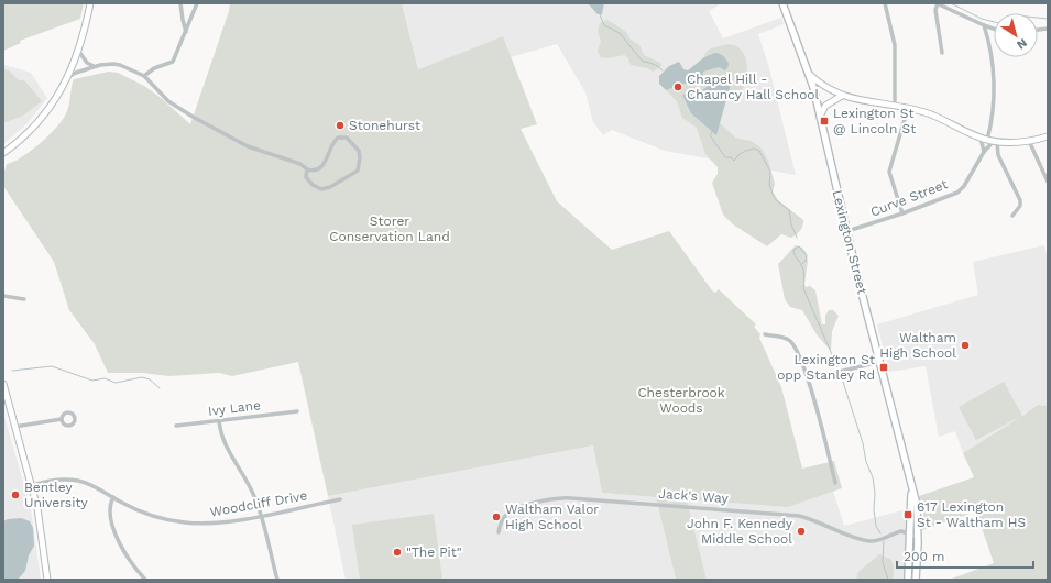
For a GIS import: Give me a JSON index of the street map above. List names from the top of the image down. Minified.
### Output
{"streets":{"main road":["Lexington Street"],"street":["Curve Street","Ivy Lane","Jack's Way","Woodcliff Drive"]},"crossings":[["Curve Street","Lexington Street"],["Lexington Street","Jack's Way"]],"parks":["Storer Conservation Land","Chesterbrook Woods"],"places":{"other":["Chapel Hill - Chauncy Hall School","Stonehurst","Waltham High School","Bentley University","Waltham Valor High School","John F. Kennedy Middle School","\"The Pit\""],"transit":["Lexington St @ Lincoln St","Lexington St opp Stanley Rd","617 Lexington St - Waltham HS"]},"scale_bar":"200 m","north":"bottom right"}
